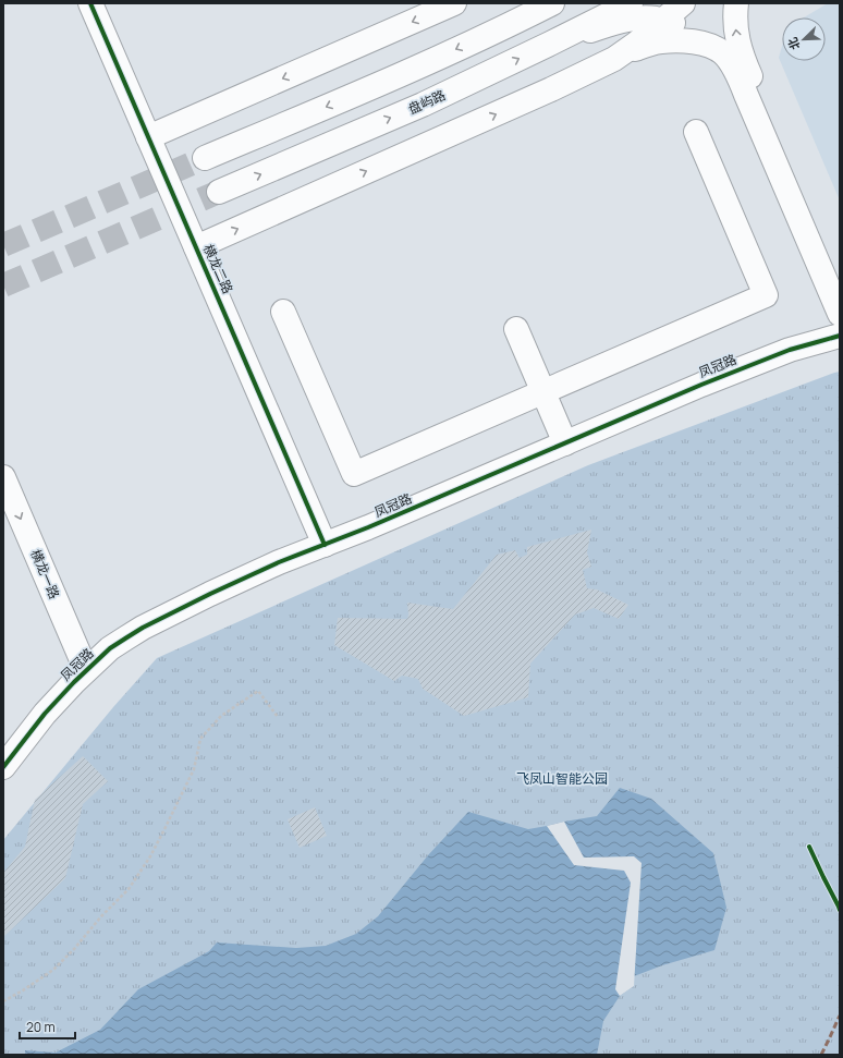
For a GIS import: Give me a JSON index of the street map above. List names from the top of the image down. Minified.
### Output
{"streets":{"street":["盘屿路","横龙二路","凤冠路","横龙一路"]},"crossings":[["横龙二路","凤冠路"],["凤冠路","横龙一路"]],"one_way":["横龙一路"],"parks":["飞凤山智能公园"],"scale_bar":"20 m","north":"bottom left"}
